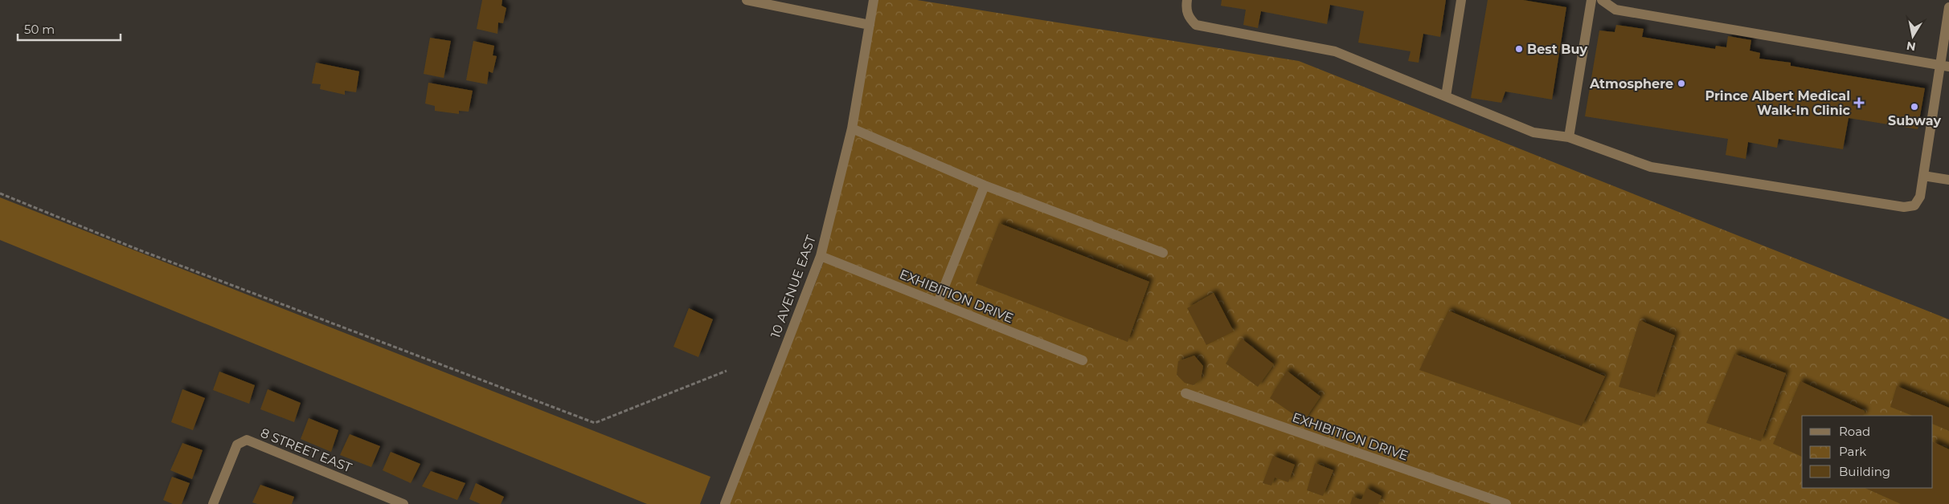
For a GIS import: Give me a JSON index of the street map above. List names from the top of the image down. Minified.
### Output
{"streets":{"street":["10 AVENUE EAST","EXHIBITION DRIVE","8 STREET EAST"]},"crossings":[["10 AVENUE EAST","EXHIBITION DRIVE"]],"places":{"other":["Best Buy","Atmosphere","Subway"],"health":["Prince Albert Medical Walk-In Clinic"]},"legend":["Road","Park","Building"],"scale_bar":"50 m","north":"bottom"}
